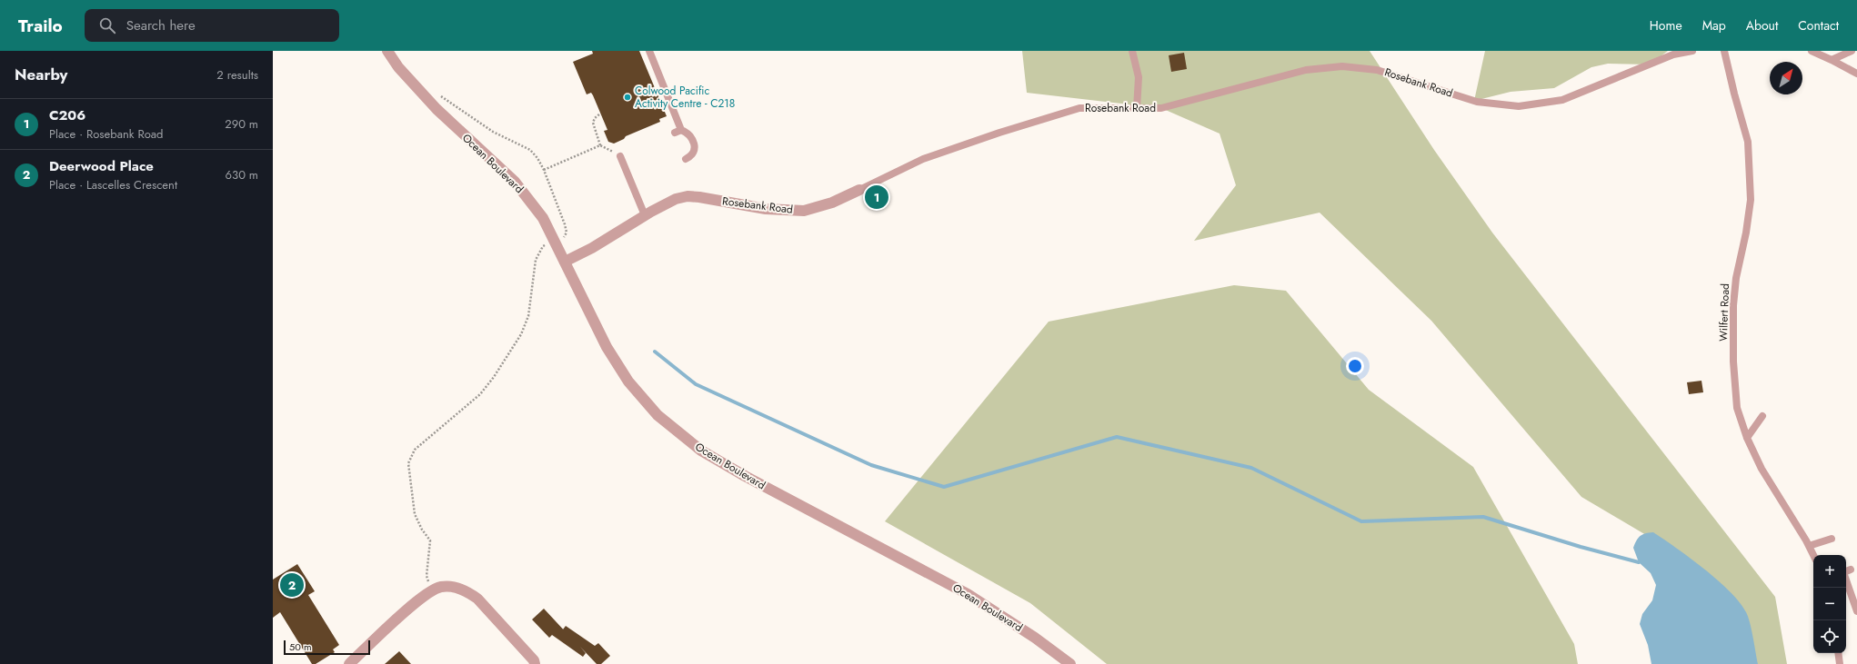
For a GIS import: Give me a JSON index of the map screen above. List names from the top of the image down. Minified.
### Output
{"streets":{"street":["Rosebank Road","Ocean Boulevard"],"lane":["Wilfert Road"]},"crossings":[["Rosebank Road","Ocean Boulevard"]],"places":["Colwood Pacific Activity Centre - C218"],"scale_bar":"50 m","north":"top right","page":{"header":"Trailo","search":"Search here","nav":["Home","Map","About","Contact"],"heading":["Nearby","2 results"],"list":[{"mark":"1","name":"C206","note":"Place · Rosebank Road","value":"290 m"},{"mark":"2","name":"Deerwood Place","note":"Place · Lascelles Crescent","value":"630 m"}],"pins":["1","2"],"map_buttons":["+","−"],"scale":"50 m"}}
